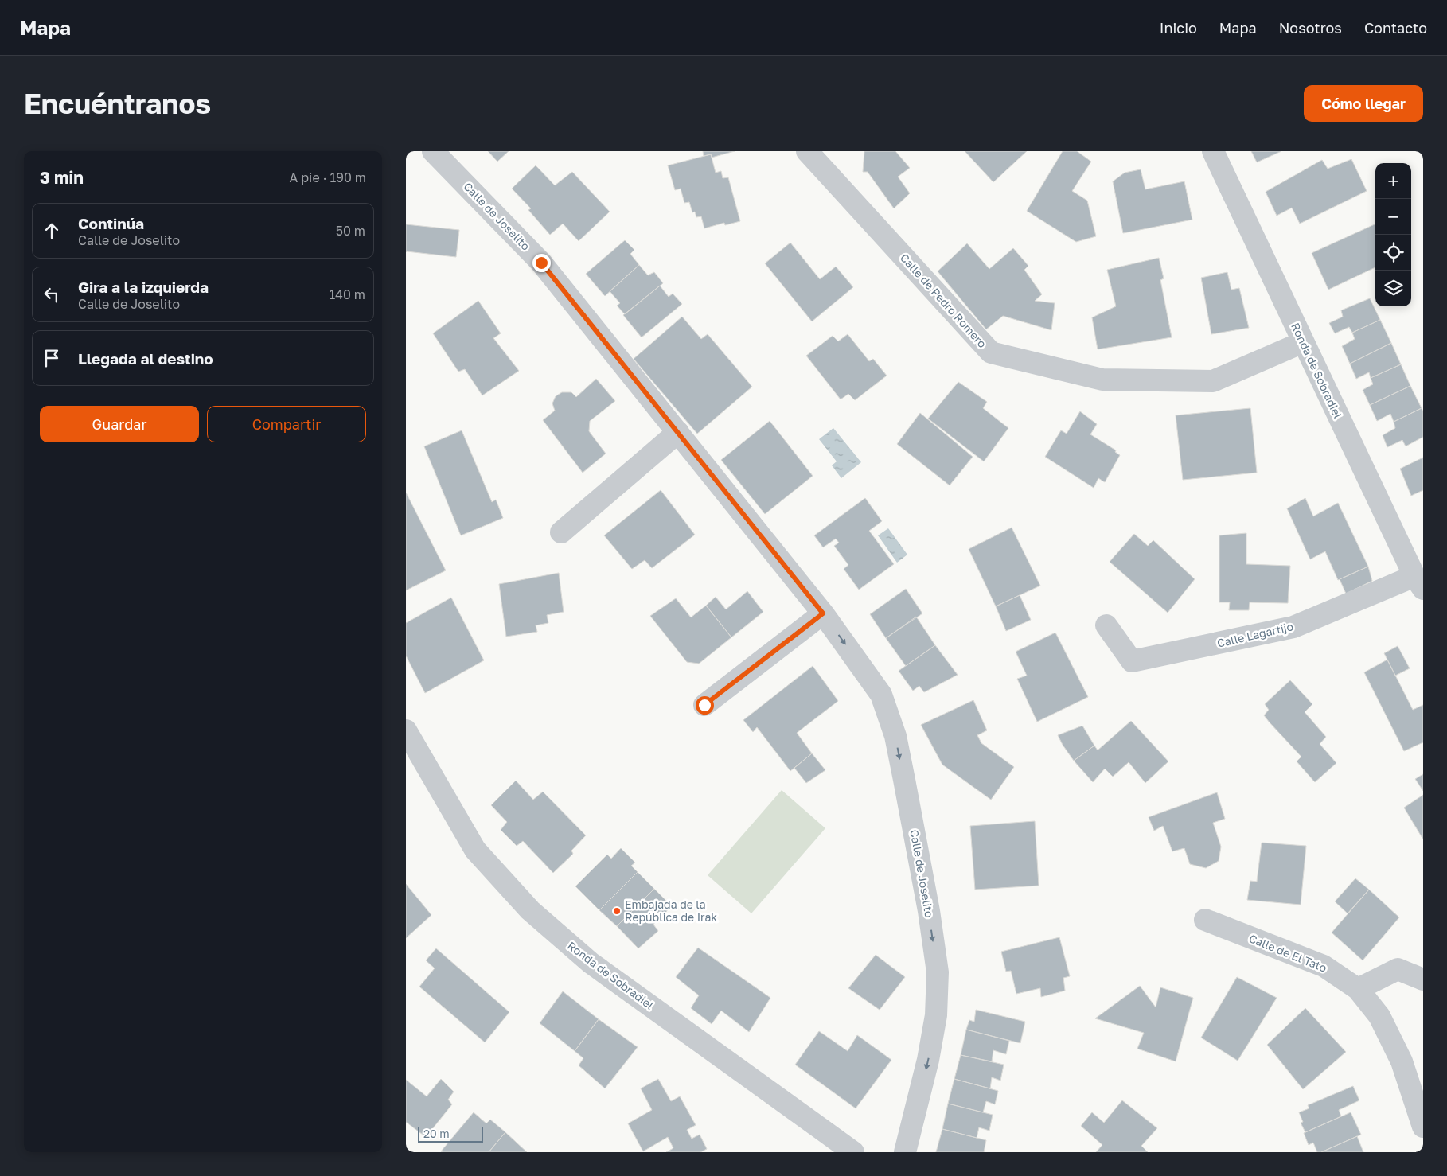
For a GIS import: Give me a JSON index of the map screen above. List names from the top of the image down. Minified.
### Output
{"streets":{"street":["Calle de Joselito","Calle de Pedro Romero","Ronda de Sobradiel","Calle Lagartijo","Calle de El Tato"]},"crossings":[["Calle de Pedro Romero","Ronda de Sobradiel"],["Ronda de Sobradiel","Calle Lagartijo"]],"one_way":["Calle de Joselito"],"places":["Embajada de la República de Irak"],"scale_bar":"20 m","page":{"header":"Mapa","nav":["Inicio","Mapa","Nosotros","Contacto"],"buttons":["Cómo llegar",["Guardar","Compartir"]],"title":"Encuéntranos","heading":["3 min","A pie · 190 m"],"map_buttons":["+","−"],"list":[["Continúa","Calle de Joselito","50 m"],["Gira a la izquierda","Calle de Joselito","140 m"],"Llegada al destino"],"scale":"20 m"}}
